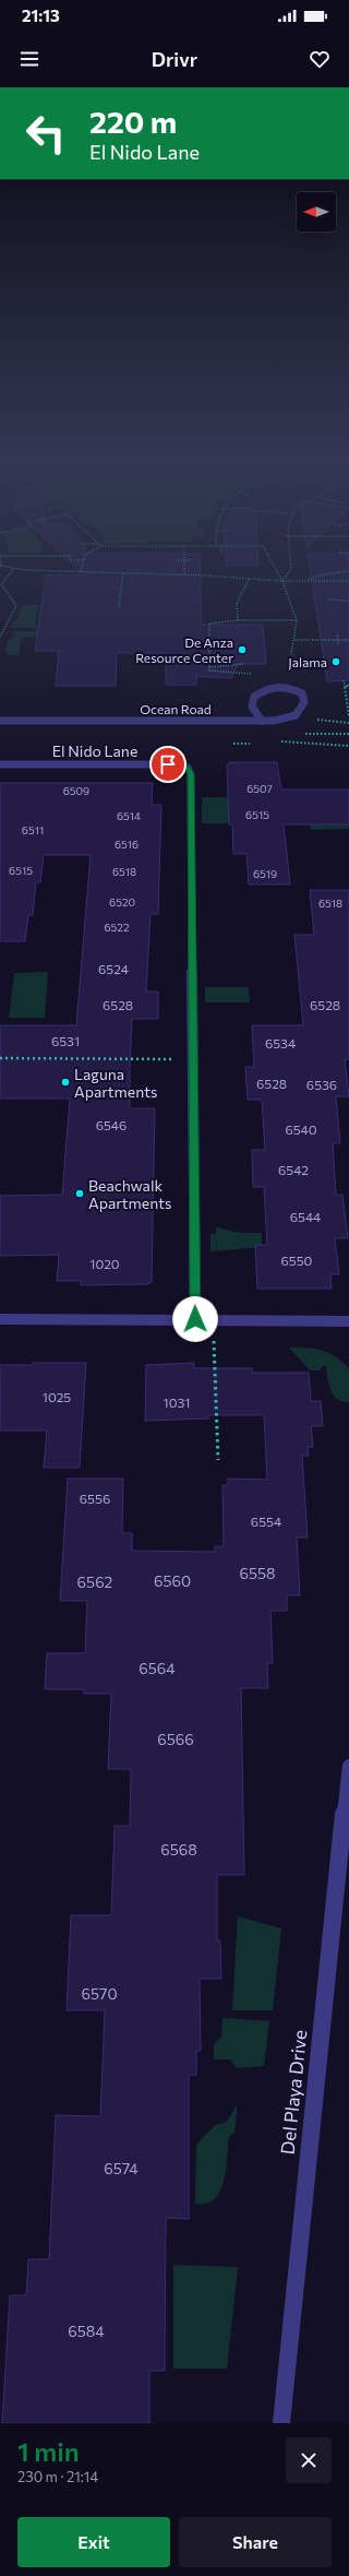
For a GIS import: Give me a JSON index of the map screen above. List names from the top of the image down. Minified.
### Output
{"streets":{"street":["Ocean Road","El Nido Lane","Del Playa Drive"]},"places":["De Anza Resource Center","Jalama","Laguna Apartments","Beachwalk Apartments"],"house_numbers":["6507","6509","6515","6514","6511","6516","6515","6518","6519","6520","6518","6522","6524","6528","6528","6531","6534","6528","6536","6546","6540","6542","6544","6550","1020","1025","1031","6556","6554","6558","6560","6562","6564","6566","6568","6570","6574","6584"],"north":"left","page":{"status":"21:13","header":"Drivr","turn":["220 m","El Nido Lane"],"heading":["1 min","230 m · 21:14"],"buttons":["Exit","Share"]}}
